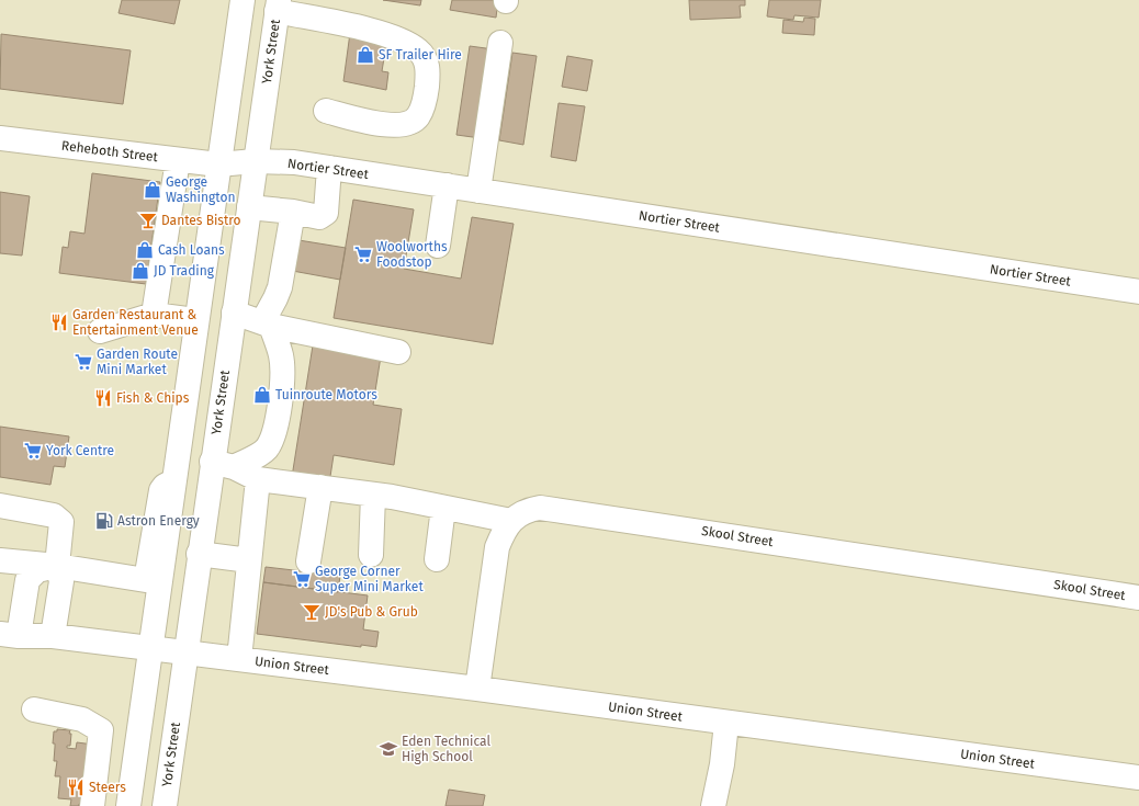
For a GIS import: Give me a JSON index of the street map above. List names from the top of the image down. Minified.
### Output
{"streets":{"street":["York Street","Reheboth Street","Nortier Street","Skool Street","Union Street"]},"crossings":[["York Street","Nortier Street"],["York Street","Union Street"],["Reheboth Street","Nortier Street"],["Skool Street","Union Street"]],"places":{"shop":["SF Trailer Hire","George Washington","Cash Loans","JD Trading","Tuinroute Motors"],"bar":["Dantes Bistro","JD's Pub & Grub"],"supermarket":["Woolworths Foodstop","Garden Route Mini Market","York Centre","George Corner Super Mini Market"],"restaurant":["Garden Restaurant & Entertainment Venue","Fish & Chips","Steers"],"fuel station":["Astron Energy"],"school or university":["Eden Technical High School"]}}
